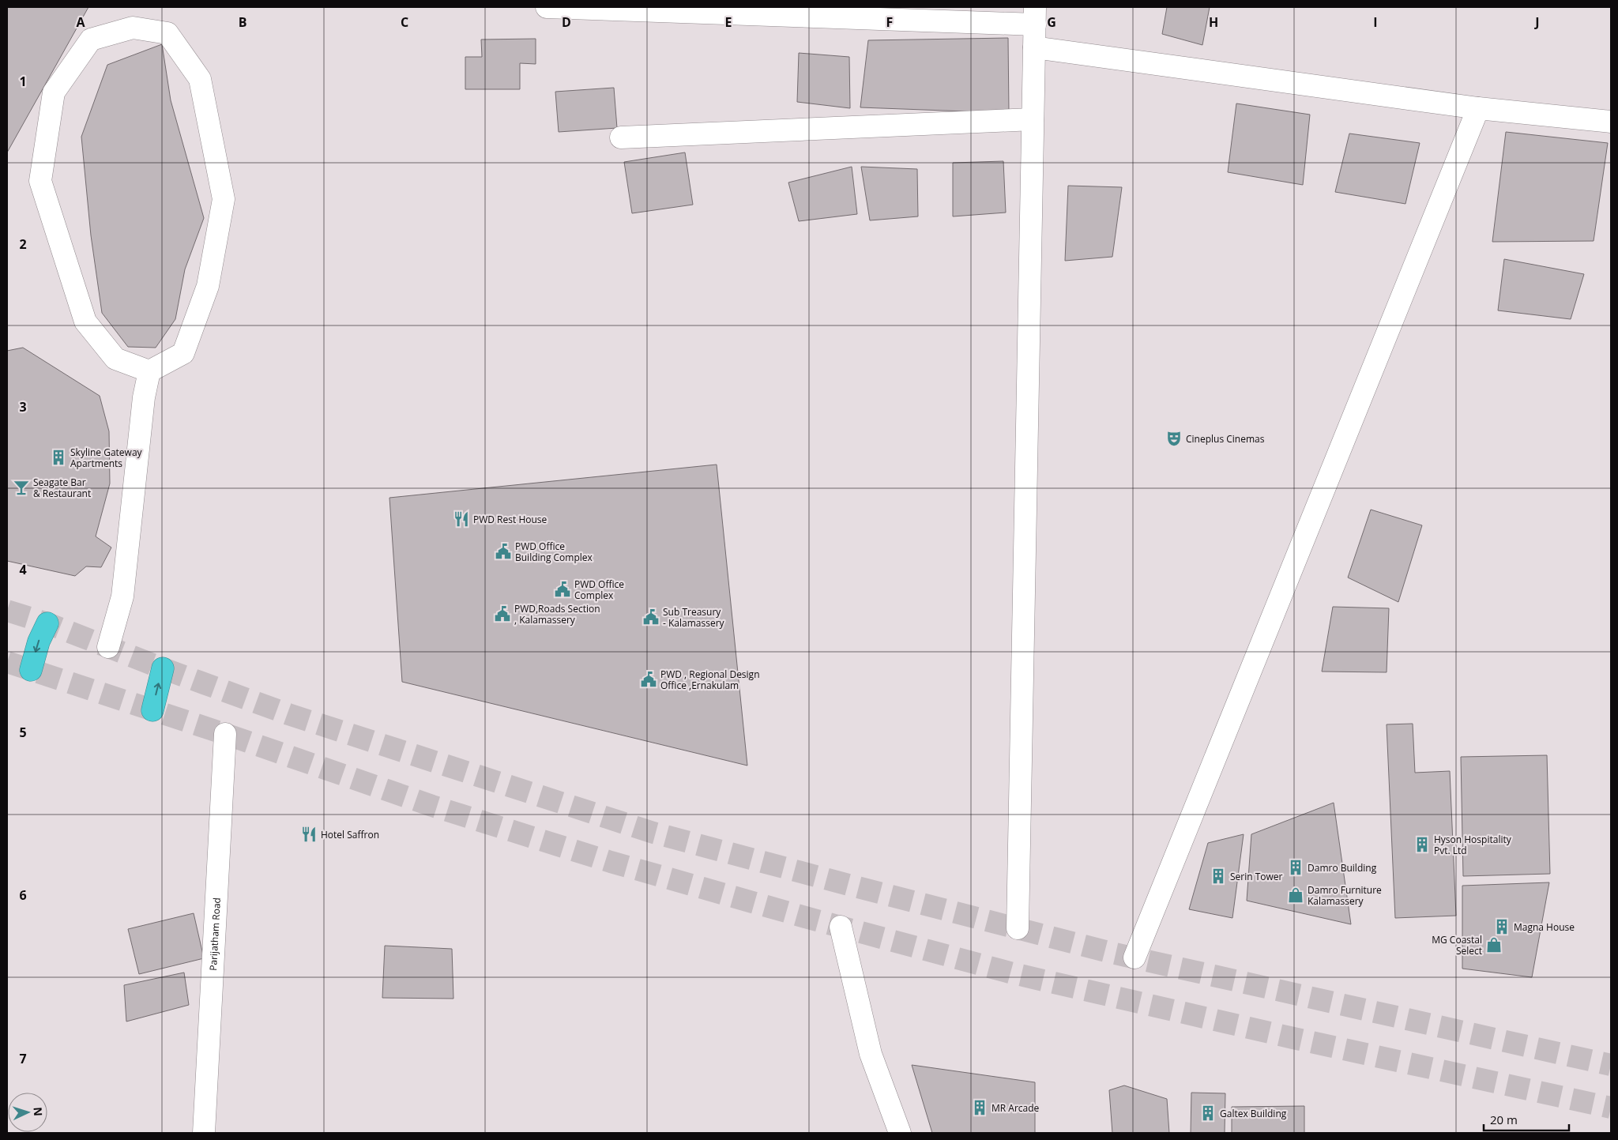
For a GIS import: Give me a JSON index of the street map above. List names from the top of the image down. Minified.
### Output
{"streets":{"street":["Parijatham Road"]},"places":{"theatre":["Cineplus Cinemas"],"building":["Skyline Gateway Apartments","Hyson Hospitality Pvt. Ltd","Damro Building","Serin Tower","Magna House","MR Arcade","Galtex Building"],"bar":["Seagate Bar & Restaurant"],"restaurant":["PWD Rest House","Hotel Saffron"],"public building":["PWD Office Building Complex","PWD Office Complex","PWD,Roads Section , Kalamassery","Sub Treasury - Kalamassery","PWD , Regional Design Office ,Ernakulam"],"shop":["Damro Furniture Kalamassery","MG Coastal Select"]},"scale_bar":"20 m","north":"right","grid":{"columns":["A","B","C","D","E","F","G","H","I","J"],"rows":["1","2","3","4","5","6","7"]}}
